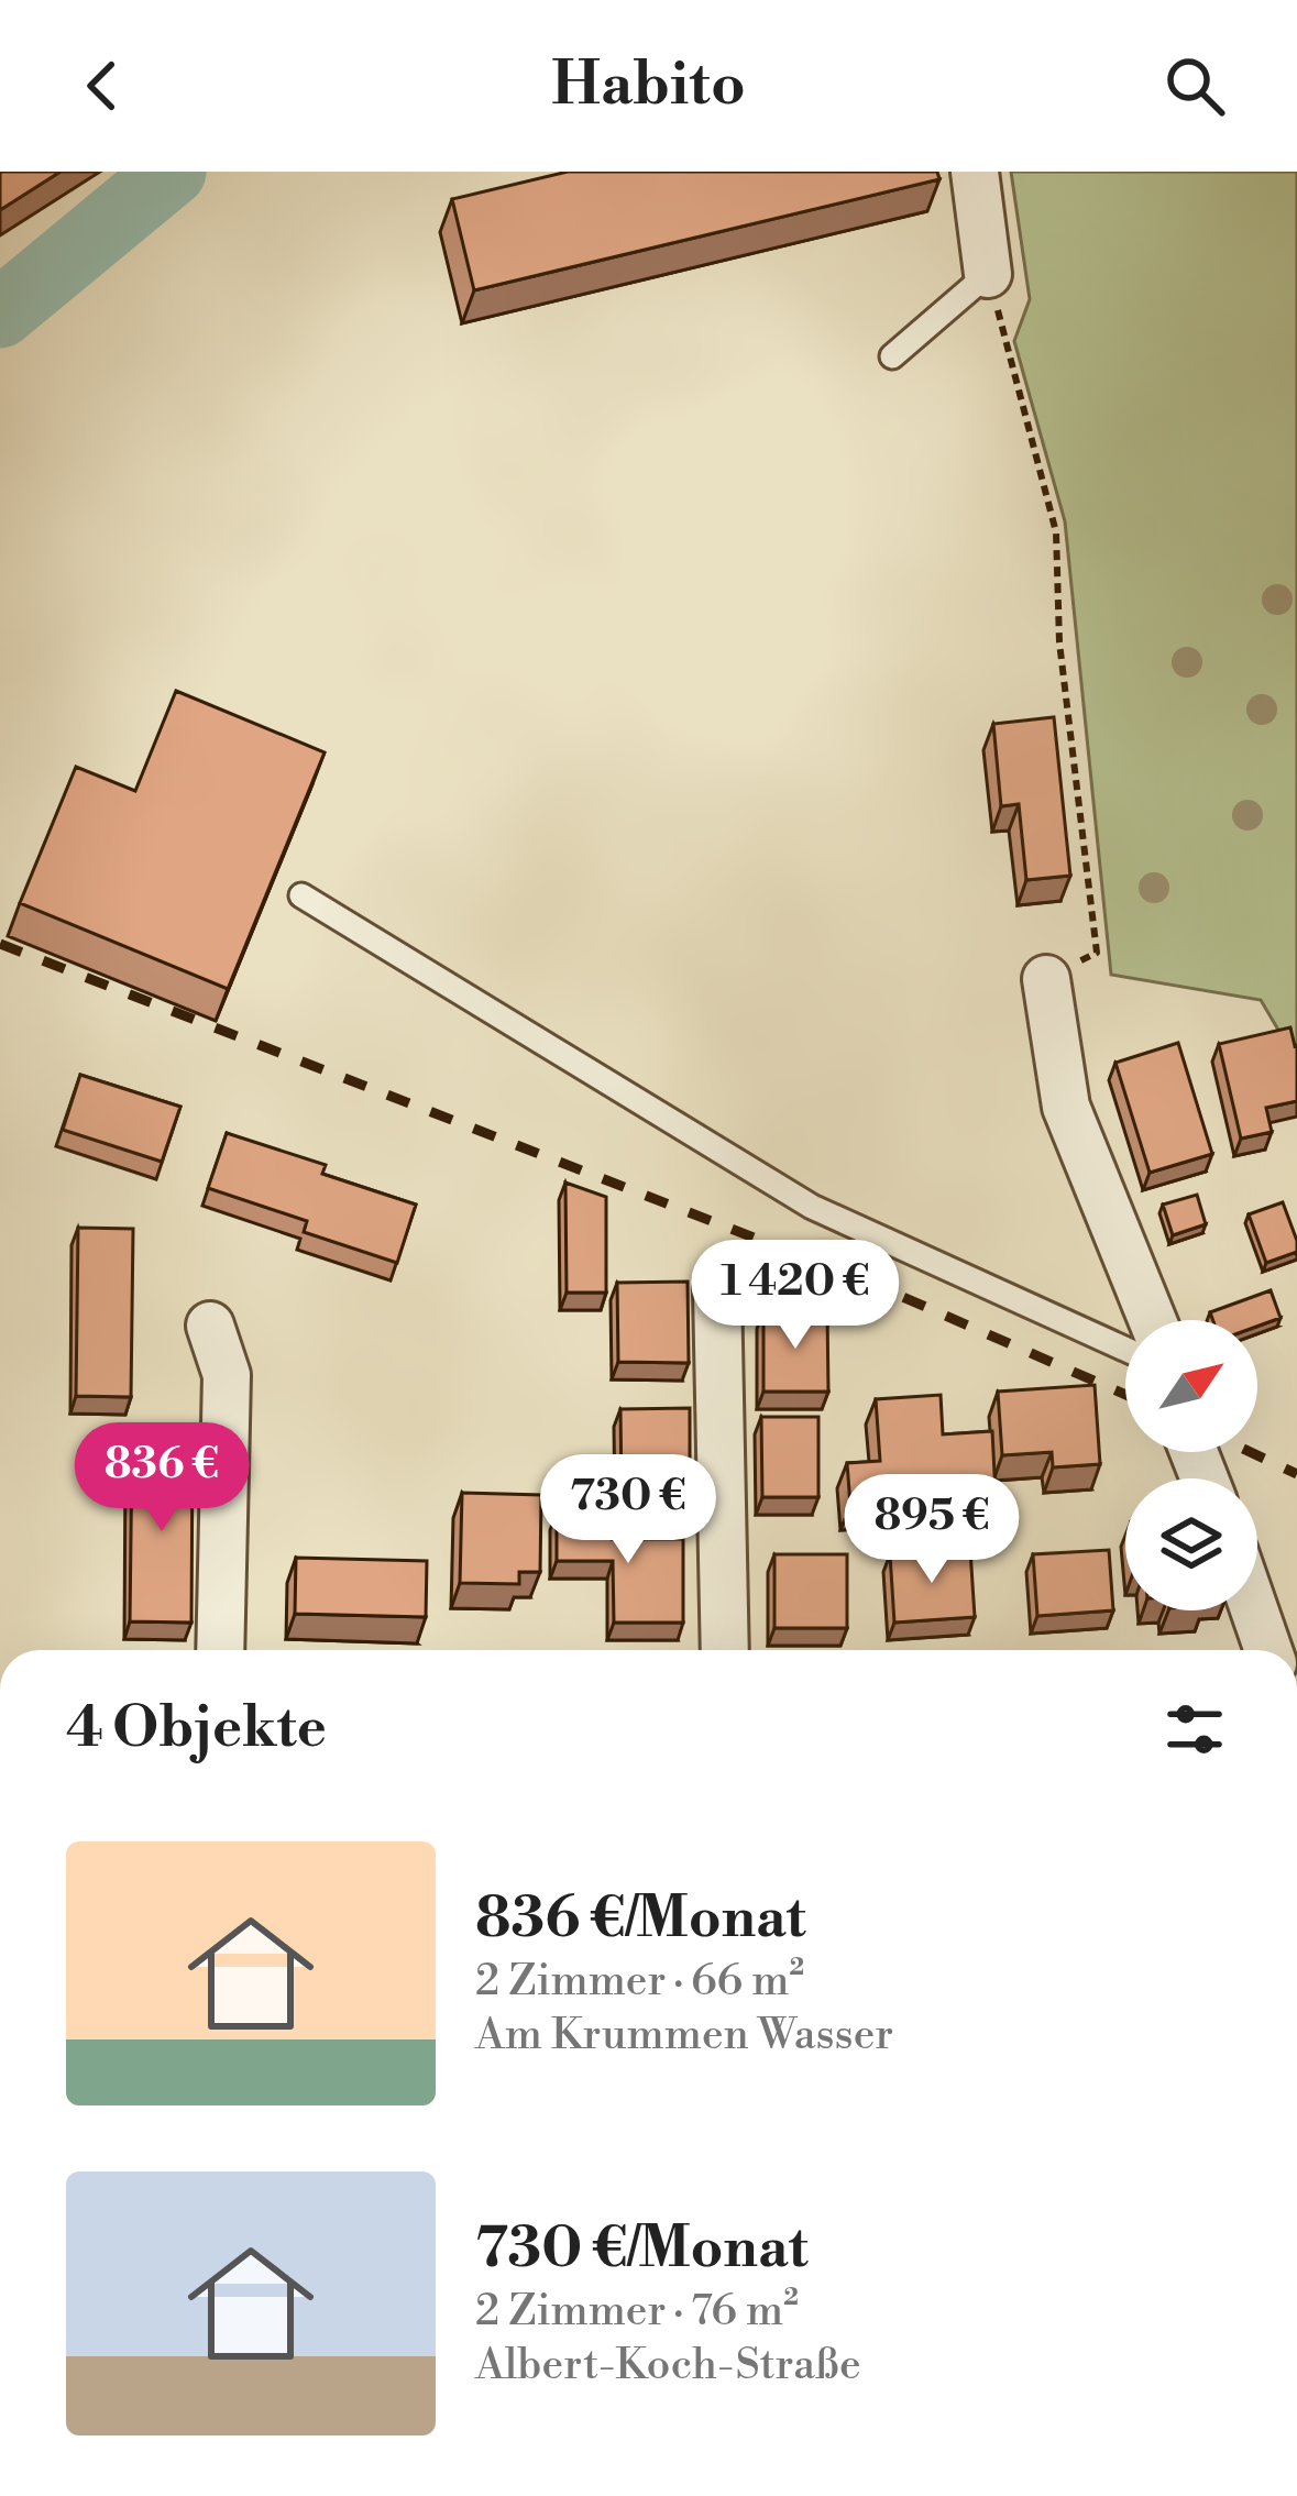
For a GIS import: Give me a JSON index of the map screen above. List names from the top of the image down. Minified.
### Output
{"north":"top right","page":{"header":"Habito","price":["1 420 €","836 €","730 €","895 €"],"heading":"4 Objekte","list":[{"name":"836 €/Monat","note":"2 Zimmer · 66 m² · Am Krummen Wasser"},{"name":"730 €/Monat","note":"2 Zimmer · 76 m² · Albert-Koch-Straße"}]}}
